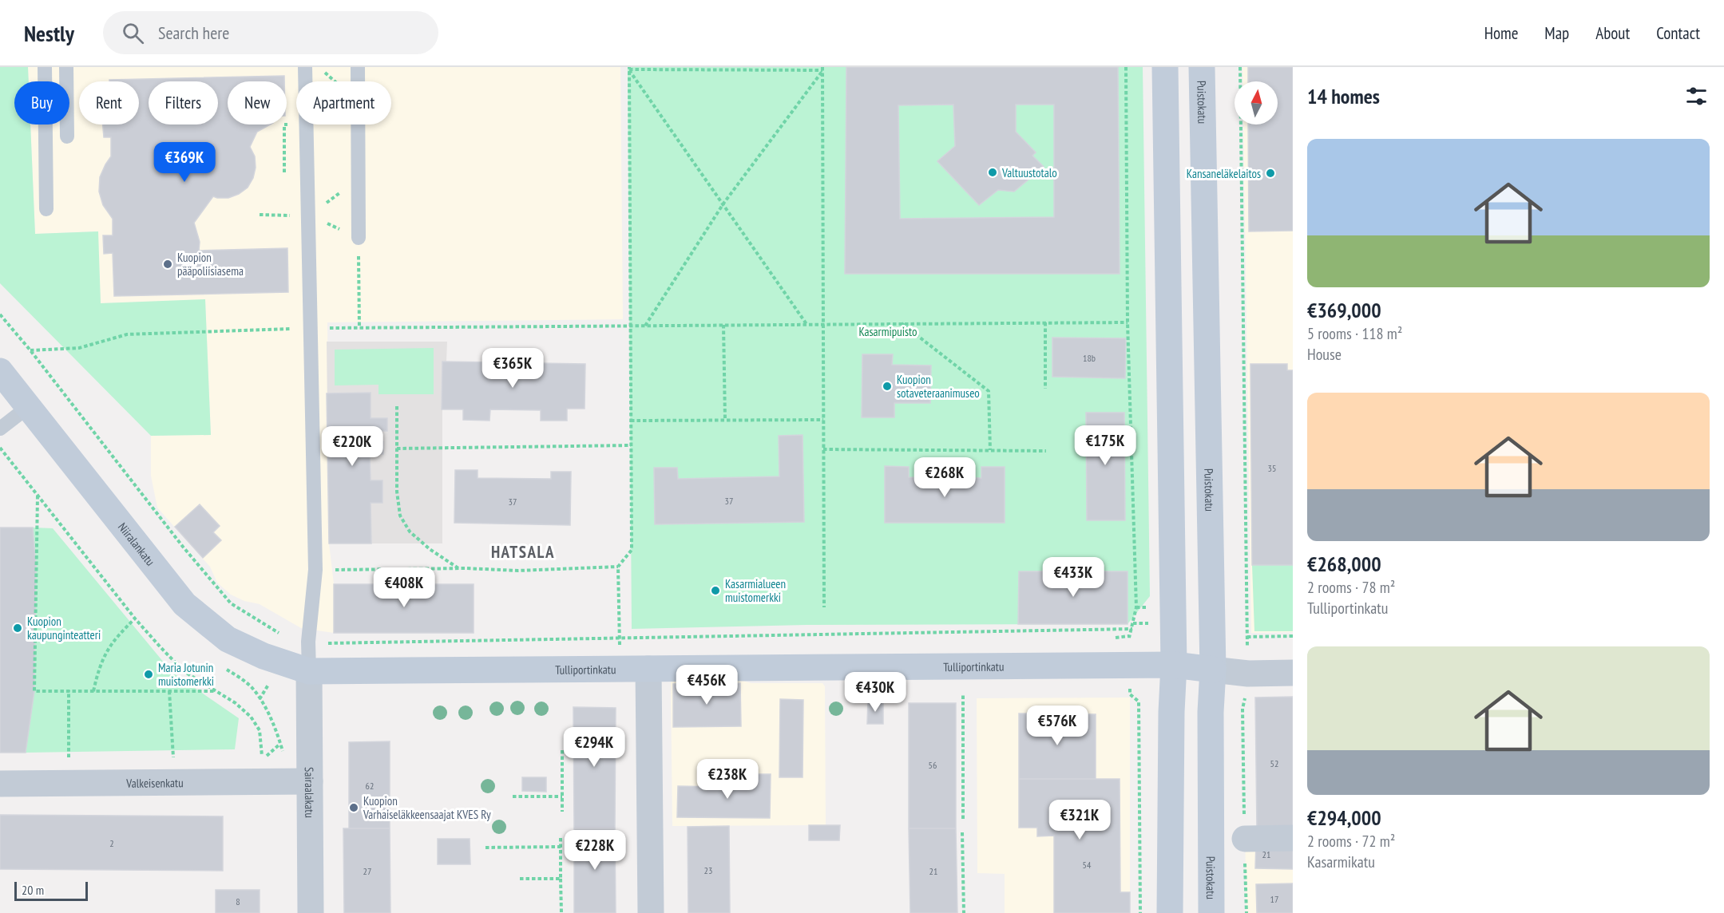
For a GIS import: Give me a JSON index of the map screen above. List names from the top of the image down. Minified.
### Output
{"streets":{"main road":["Puistokatu","Niiralankatu","Tulliportinkatu"],"street":["Valkeisenkatu","Sairaalakatu"]},"crossings":[["Puistokatu","Tulliportinkatu"],["Niiralankatu","Tulliportinkatu"],["Niiralankatu","Sairaalakatu"],["Tulliportinkatu","Sairaalakatu"],["Valkeisenkatu","Sairaalakatu"]],"districts":["HATSALA"],"parks":["Kasarmipuisto"],"places":["Valtuustotalo","Kansaneläkelaitos","Kuopion pääpoliisiasema","Kuopion sotaveteraanimuseo","Kasarmialueen muistomerkki","Kuopion kaupunginteatteri","Maria Jotunin muistomerkki","Kuopion Varhaiseläkkeensaajat KVES Ry"],"house_numbers":["18b","35","37","37","52","56","62","2","21","54","23","27","21","17","8"],"scale_bar":"20 m","north":"top","page":{"header":"Nestly","search":"Search here","nav":["Home","Map","About","Contact"],"heading":"14 homes","chip":["Buy","Rent","Filters","New","Apartment"],"list":[{"name":"€369,000","note":"5 rooms · 118 m² · House"},{"name":"€268,000","note":"2 rooms · 78 m² · Tulliportinkatu"},{"name":"€294,000","note":"2 rooms · 72 m² · Kasarmikatu"}],"price":["€369K","€365K","€175K","€220K","€268K","€433K","€408K","€456K","€430K","€576K","€294K","€238K","€321K","€228K"],"scale":"20 m"}}
